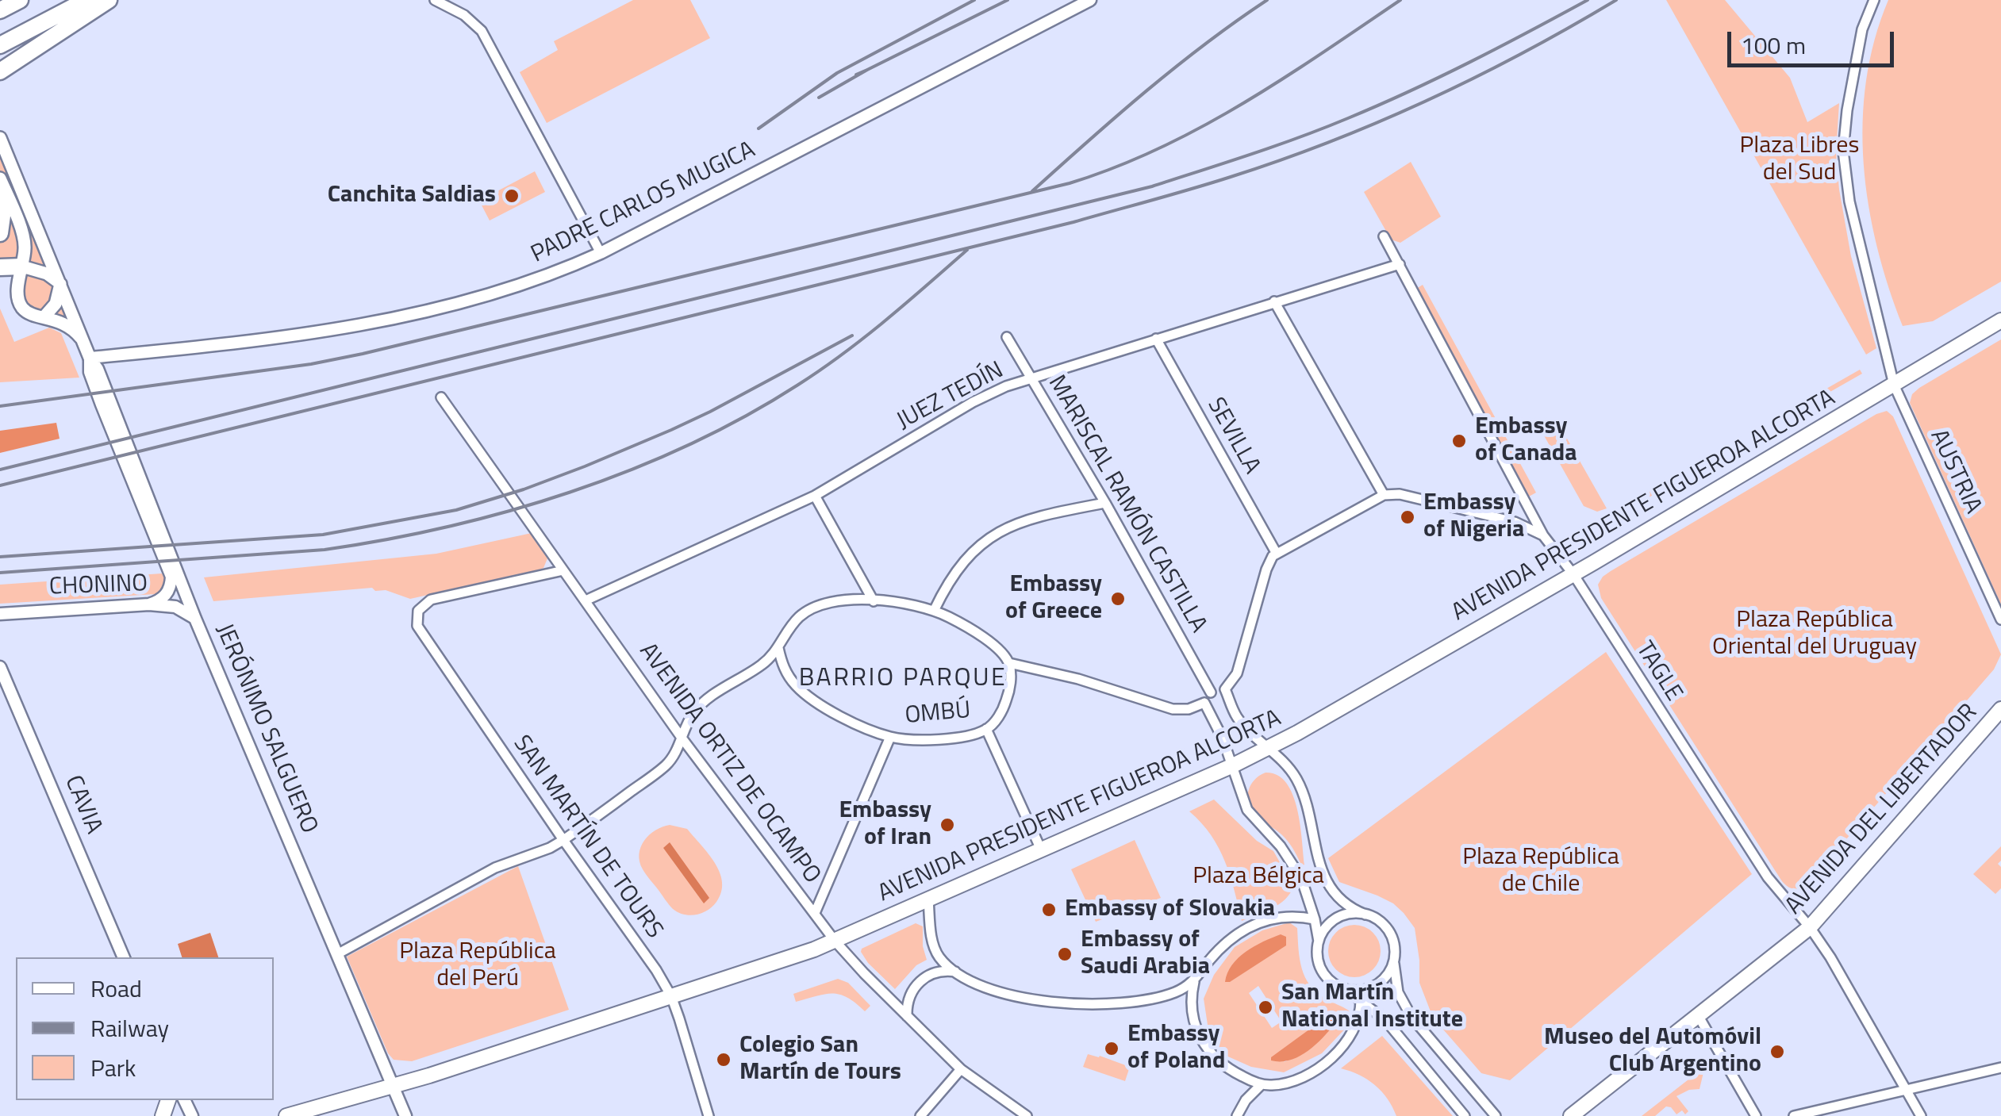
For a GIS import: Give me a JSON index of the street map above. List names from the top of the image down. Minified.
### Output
{"streets":{"main road":["AVENIDA PRESIDENTE FIGUEROA ALCORTA","JERÓNIMO SALGUERO","AVENIDA DEL LIBERTADOR"],"street":["PADRE CARLOS MUGICA","JUEZ TEDÍN","SEVILLA","AUSTRIA","MARISCAL RAMÓN CASTILLA","CHONINO","TAGLE","OMBÚ","AVENIDA ORTIZ DE OCAMPO","CAVIA","SAN MARTÍN DE TOURS"]},"crossings":[["PADRE CARLOS MUGICA","JERÓNIMO SALGUERO"],["JUEZ TEDÍN","SEVILLA"],["JUEZ TEDÍN","MARISCAL RAMÓN CASTILLA"],["JUEZ TEDÍN","TAGLE"],["JUEZ TEDÍN","AVENIDA ORTIZ DE OCAMPO"],["AUSTRIA","AVENIDA PRESIDENTE FIGUEROA ALCORTA"],["AVENIDA PRESIDENTE FIGUEROA ALCORTA","TAGLE"],["AVENIDA PRESIDENTE FIGUEROA ALCORTA","JERÓNIMO SALGUERO"],["AVENIDA PRESIDENTE FIGUEROA ALCORTA","AVENIDA ORTIZ DE OCAMPO"],["AVENIDA PRESIDENTE FIGUEROA ALCORTA","SAN MARTÍN DE TOURS"],["CHONINO","JERÓNIMO SALGUERO"],["TAGLE","AVENIDA DEL LIBERTADOR"],["AVENIDA ORTIZ DE OCAMPO","SAN MARTÍN DE TOURS"]],"districts":["BARRIO PARQUE"],"parks":["Plaza Libres del Sud","Plaza República Oriental del Uruguay","Plaza República de Chile","Plaza Bélgica","Plaza República del Perú"],"places":["Canchita Saldias","Embassy of Canada","Embassy of Nigeria","Embassy of Greece","Embassy of Iran","Embassy of Slovakia","Embassy of Saudi Arabia","San Martín National Institute","Embassy of Poland","Museo del Automóvil Club Argentino","Colegio San Martín de Tours"],"legend":["Road","Railway","Park"],"scale_bar":"100 m"}
